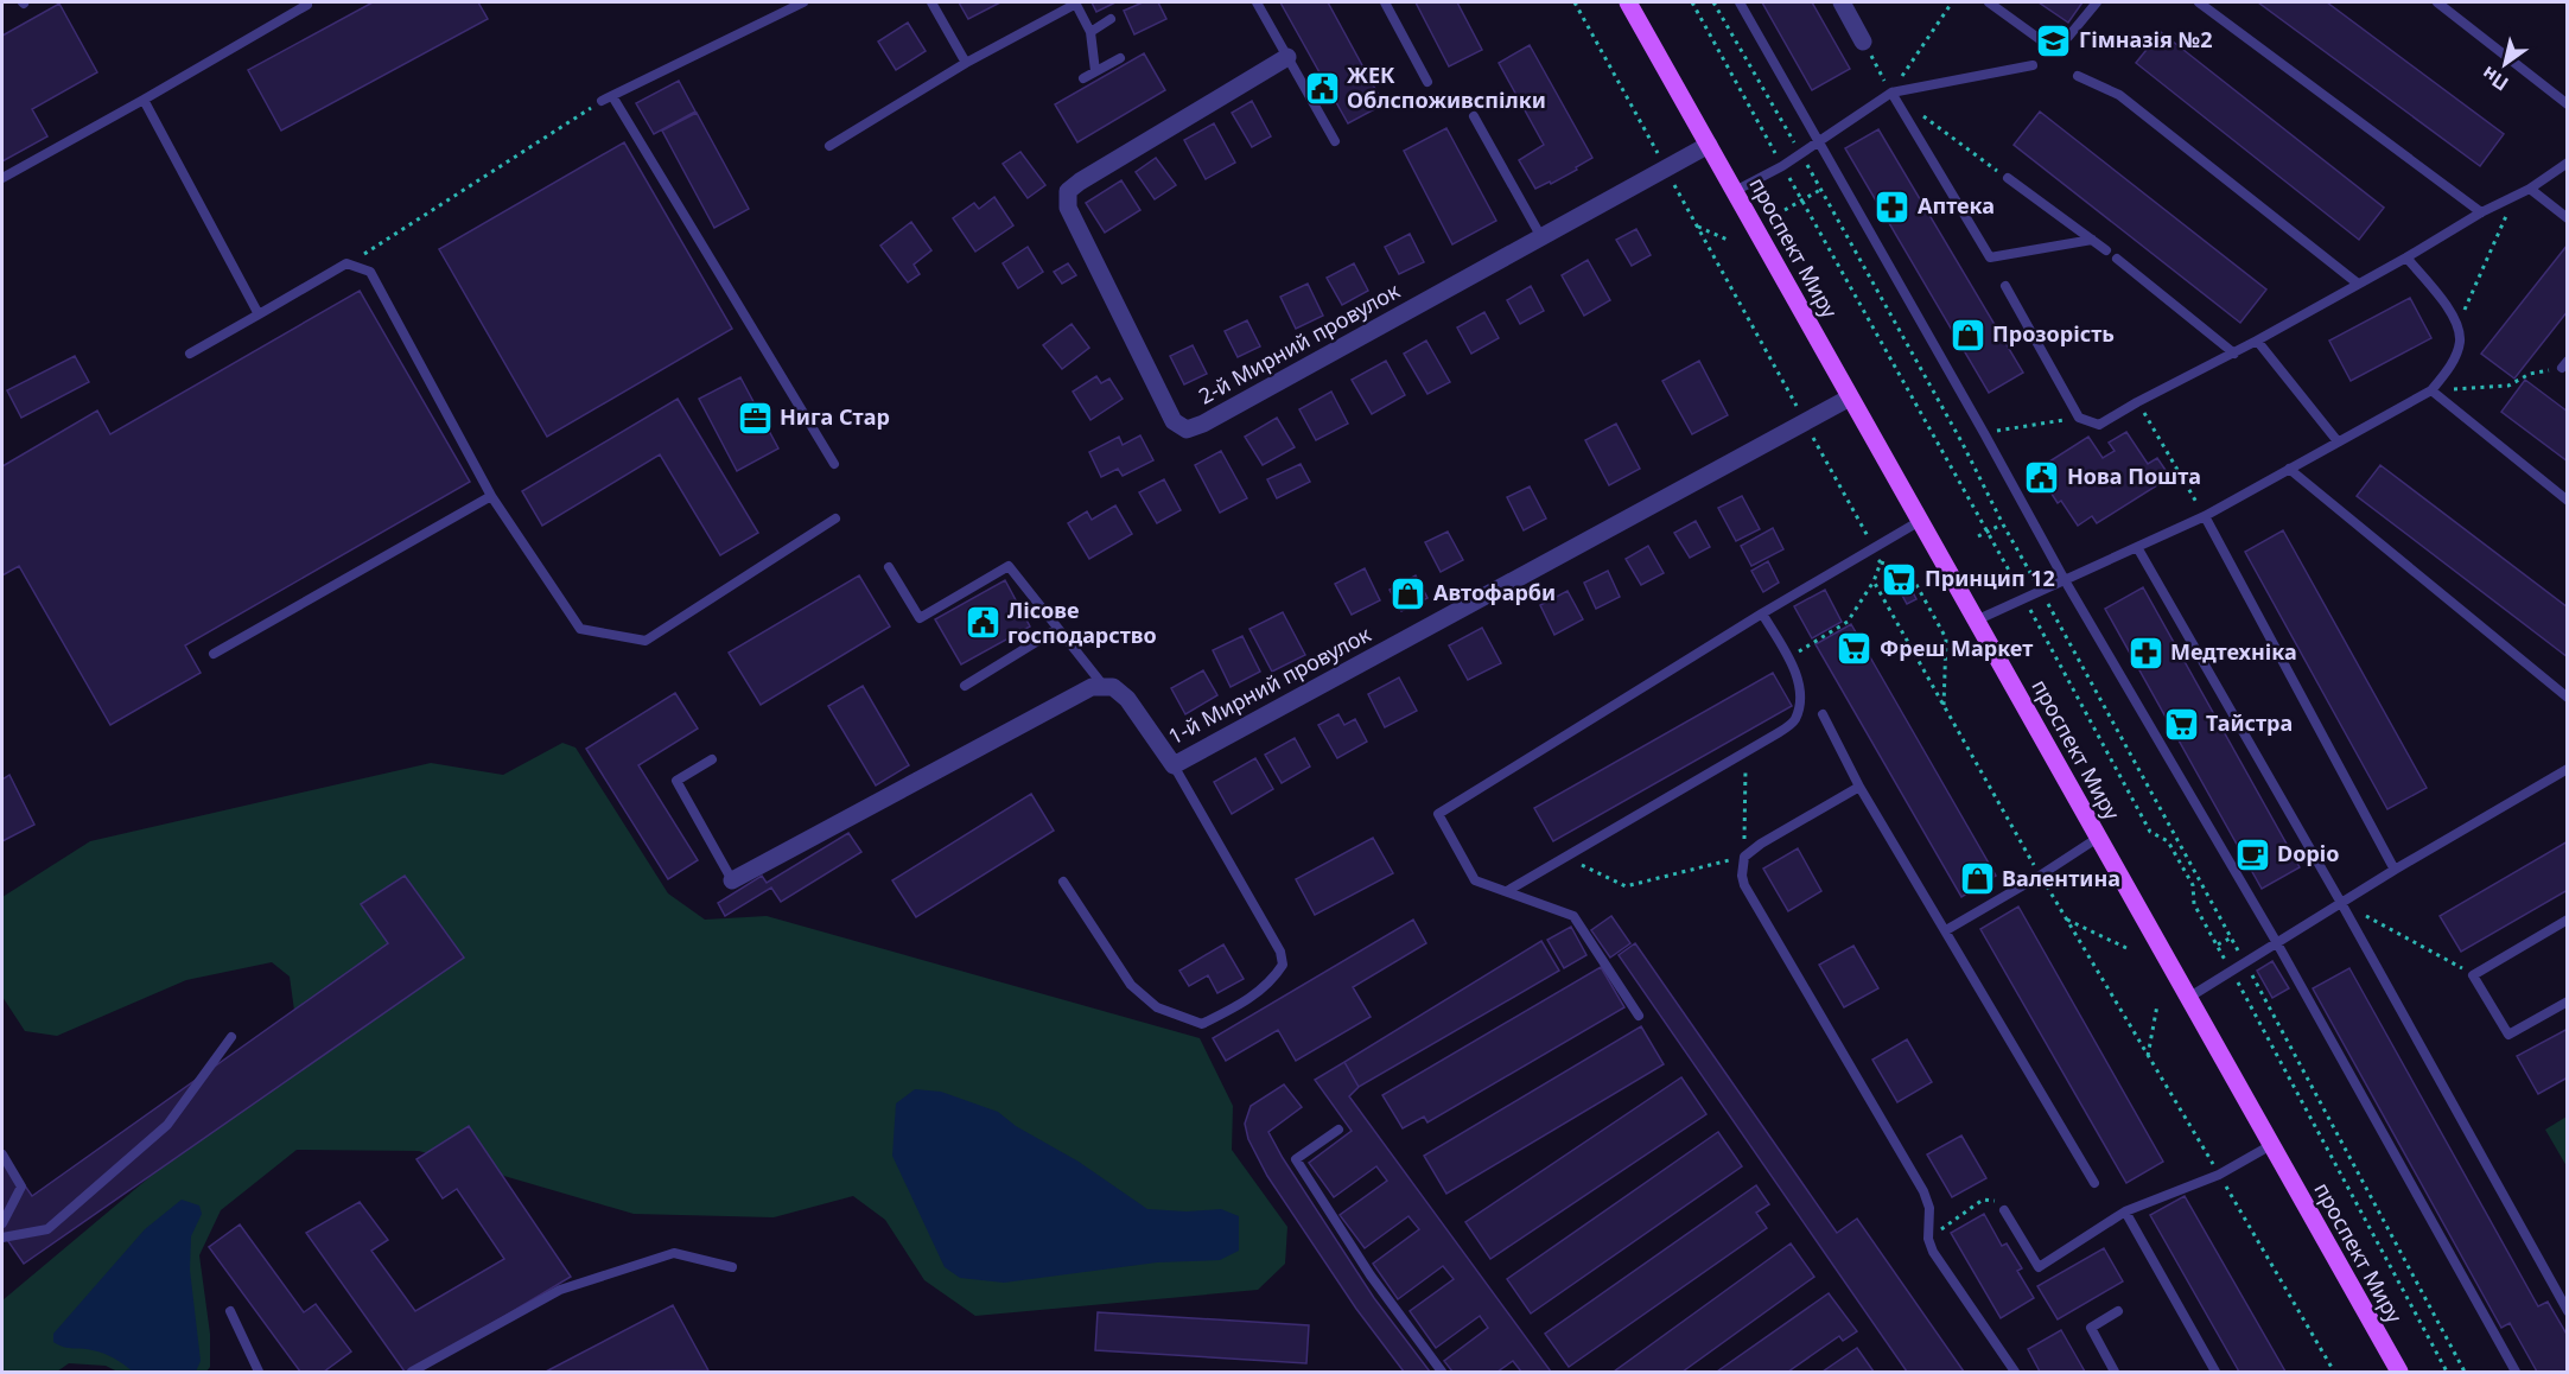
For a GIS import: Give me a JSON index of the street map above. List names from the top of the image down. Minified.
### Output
{"streets":{"main road":["проспект Миру"],"street":["2-й Мирний провулок","1-й Мирний провулок"]},"crossings":[["проспект Миру","2-й Мирний провулок"],["проспект Миру","1-й Мирний провулок"]],"places":{"school or university":["Гімназія №2"],"public building":["ЖЕК Облспоживспілки","Нова Пошта","Лісове господарство"],"pharmacy":["Аптека","Медтехніка"],"shop":["Прозорість","Автофарби","Валентина"],"office":["Нига Стар"],"supermarket":["Принцип 12","Фреш Маркет","Тайстра"],"cafe":["Dopio"]},"north":"bottom left"}
